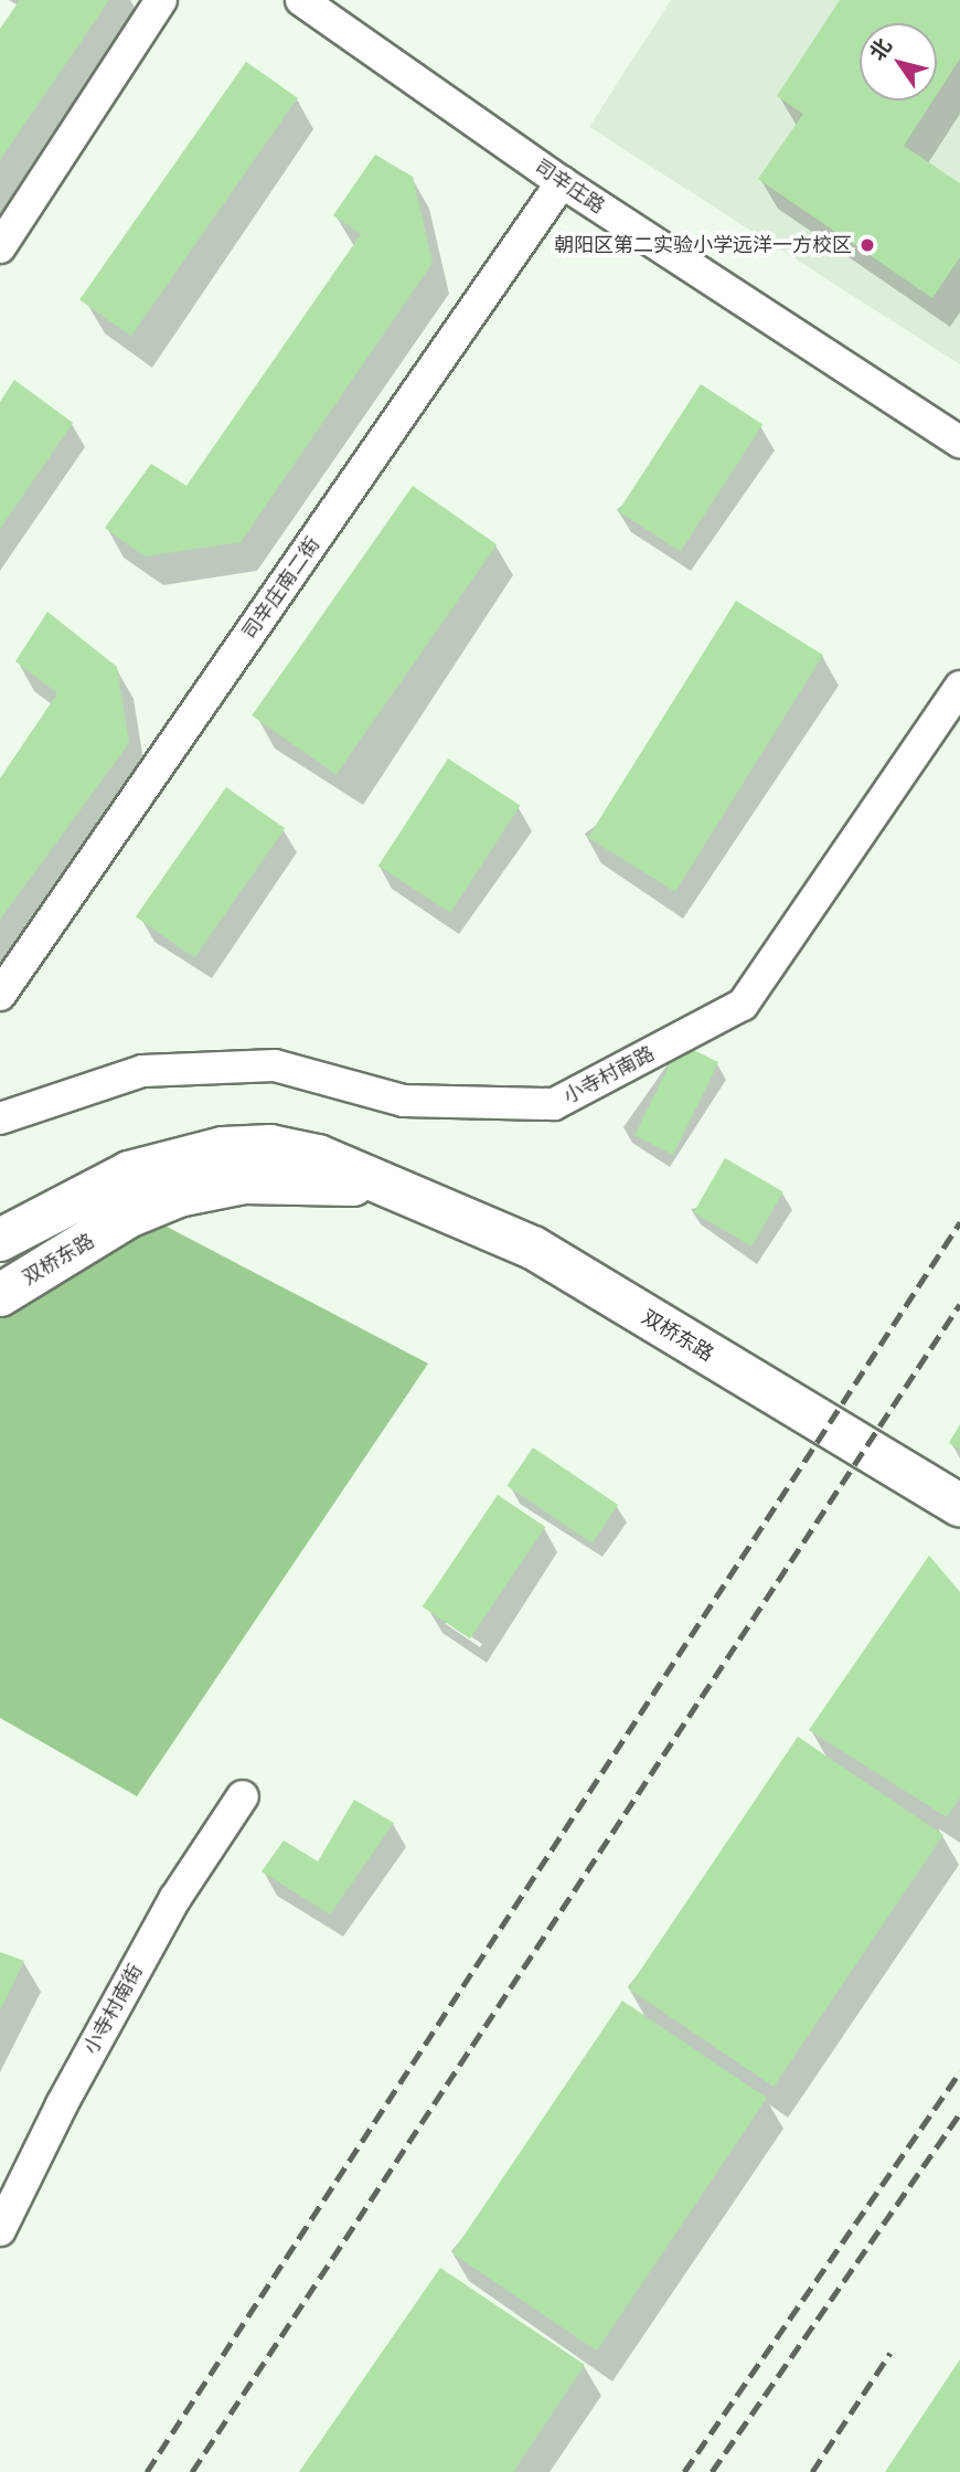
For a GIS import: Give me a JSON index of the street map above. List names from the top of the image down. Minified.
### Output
{"streets":{"street":["司辛庄路","司辛庄南二街","小寺村南路","双桥东路","小寺村南街"]},"crossings":[["司辛庄路","司辛庄南二街"]],"places":["朝阳区第二实验小学远洋一方校区"],"north":"top left"}
